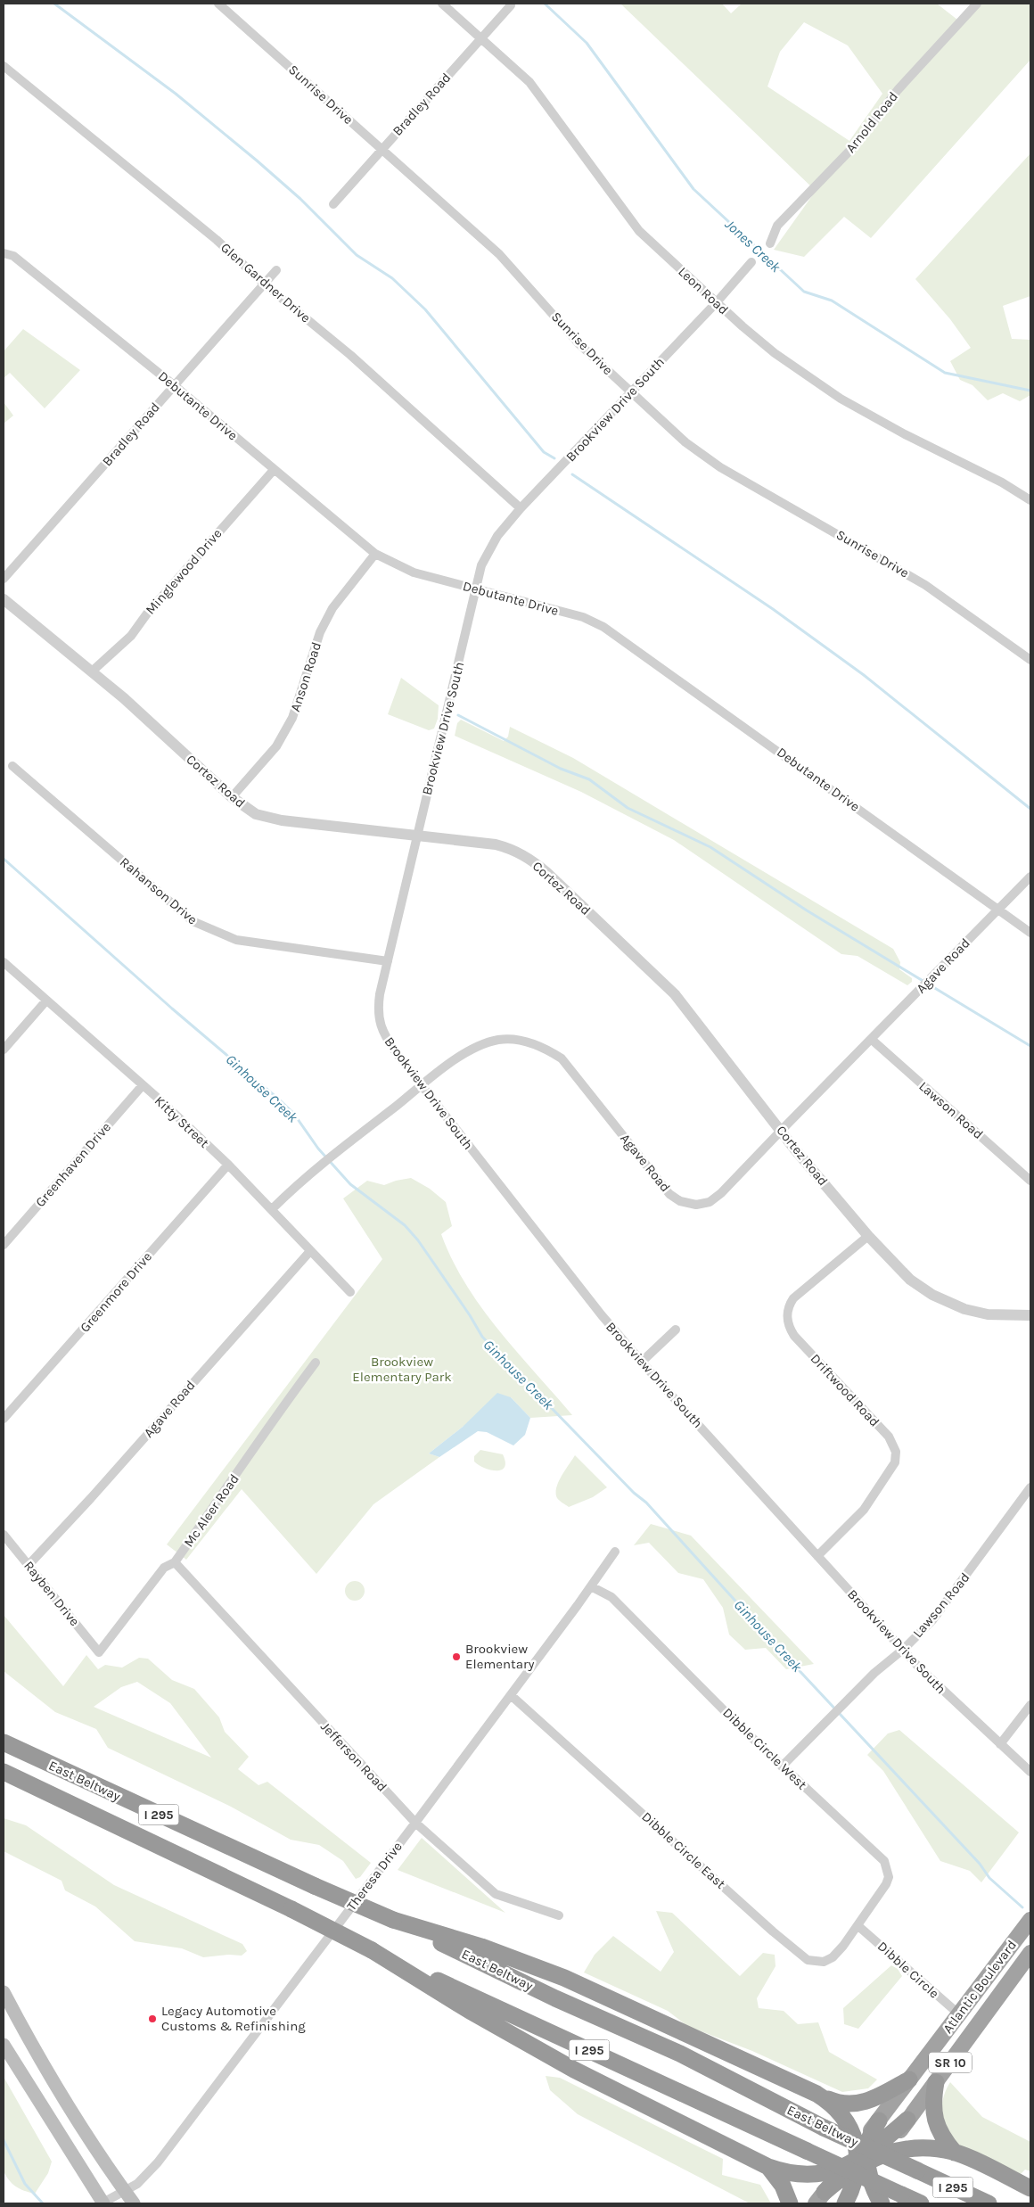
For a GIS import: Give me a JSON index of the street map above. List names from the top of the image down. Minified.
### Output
{"streets":{"highway":["East Beltway","I 295","Atlantic Boulevard","SR 10"],"street":["Sunrise Drive","Bradley Road","Arnold Road","Glen Gardner Drive","Leon Road","Debutante Drive","Brookview Drive South","Minglewood Drive","Anson Road","Cortez Road","Rahanson Drive","Agave Road","Lawson Road","Kitty Street","Greenhaven Drive","Greenmore Drive","Driftwood Road","Mc Aleer Road","Rayben Drive","Dibble Circle West","Jefferson Road","Dibble Circle East","Theresa Drive","Dibble Circle"]},"crossings":[["Sunrise Drive","Bradley Road"],["Sunrise Drive","Brookview Drive South"],["Bradley Road","Glen Gardner Drive"],["Bradley Road","Leon Road"],["Bradley Road","Debutante Drive"],["Glen Gardner Drive","Brookview Drive South"],["Leon Road","Brookview Drive South"],["Debutante Drive","Brookview Drive South"],["Debutante Drive","Minglewood Drive"],["Debutante Drive","Anson Road"],["Debutante Drive","Agave Road"],["Brookview Drive South","Cortez Road"],["Brookview Drive South","Rahanson Drive"],["Brookview Drive South","Agave Road"],["Brookview Drive South","Lawson Road"],["Brookview Drive South","Driftwood Road"],["Minglewood Drive","Cortez Road"],["Anson Road","Cortez Road"],["Cortez Road","Agave Road"],["Cortez Road","Driftwood Road"],["Agave Road","Lawson Road"],["Agave Road","Kitty Street"],["Agave Road","Rayben Drive"],["Lawson Road","Dibble Circle West"],["Kitty Street","Greenhaven Drive"],["Kitty Street","Greenmore Drive"],["Mc Aleer Road","Rayben Drive"],["Mc Aleer Road","Jefferson Road"],["Dibble Circle West","Dibble Circle East"],["Dibble Circle West","Theresa Drive"],["Dibble Circle West","Dibble Circle"],["Jefferson Road","Theresa Drive"],["Dibble Circle East","Theresa Drive"],["Dibble Circle East","Dibble Circle"],["Dibble Circle","Atlantic Boulevard"]],"water":["Jones Creek","Ginhouse Creek"],"parks":["Brookview Elementary Park"],"places":["Brookview Elementary","Legacy Automotive Customs & Refinishing"]}
